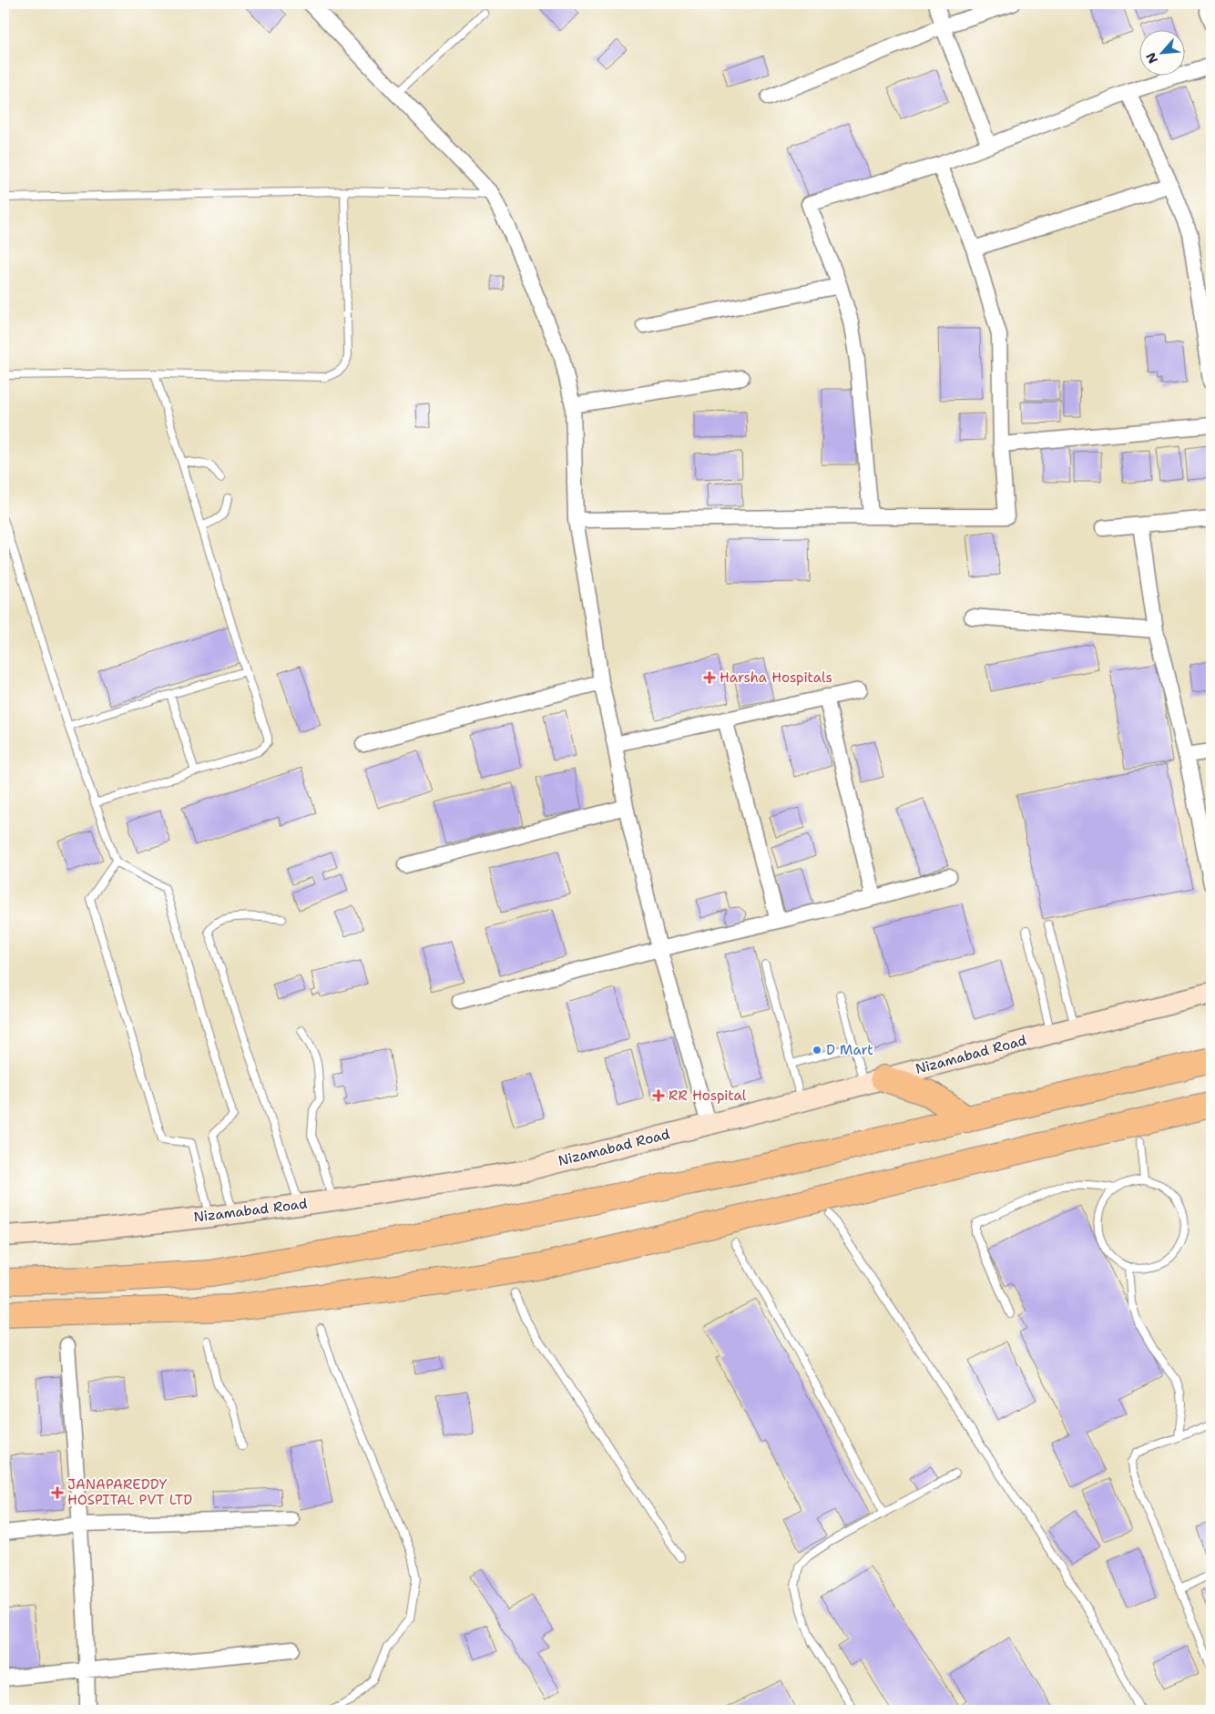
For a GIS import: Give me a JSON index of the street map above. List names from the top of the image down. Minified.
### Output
{"streets":{"main road":["Nizamabad Road"]},"places":{"health":["Harsha Hospitals","RR Hospital","JANAPAREDDY HOSPITAL PVT LTD"],"other":["D Mart"]},"north":"bottom left"}
